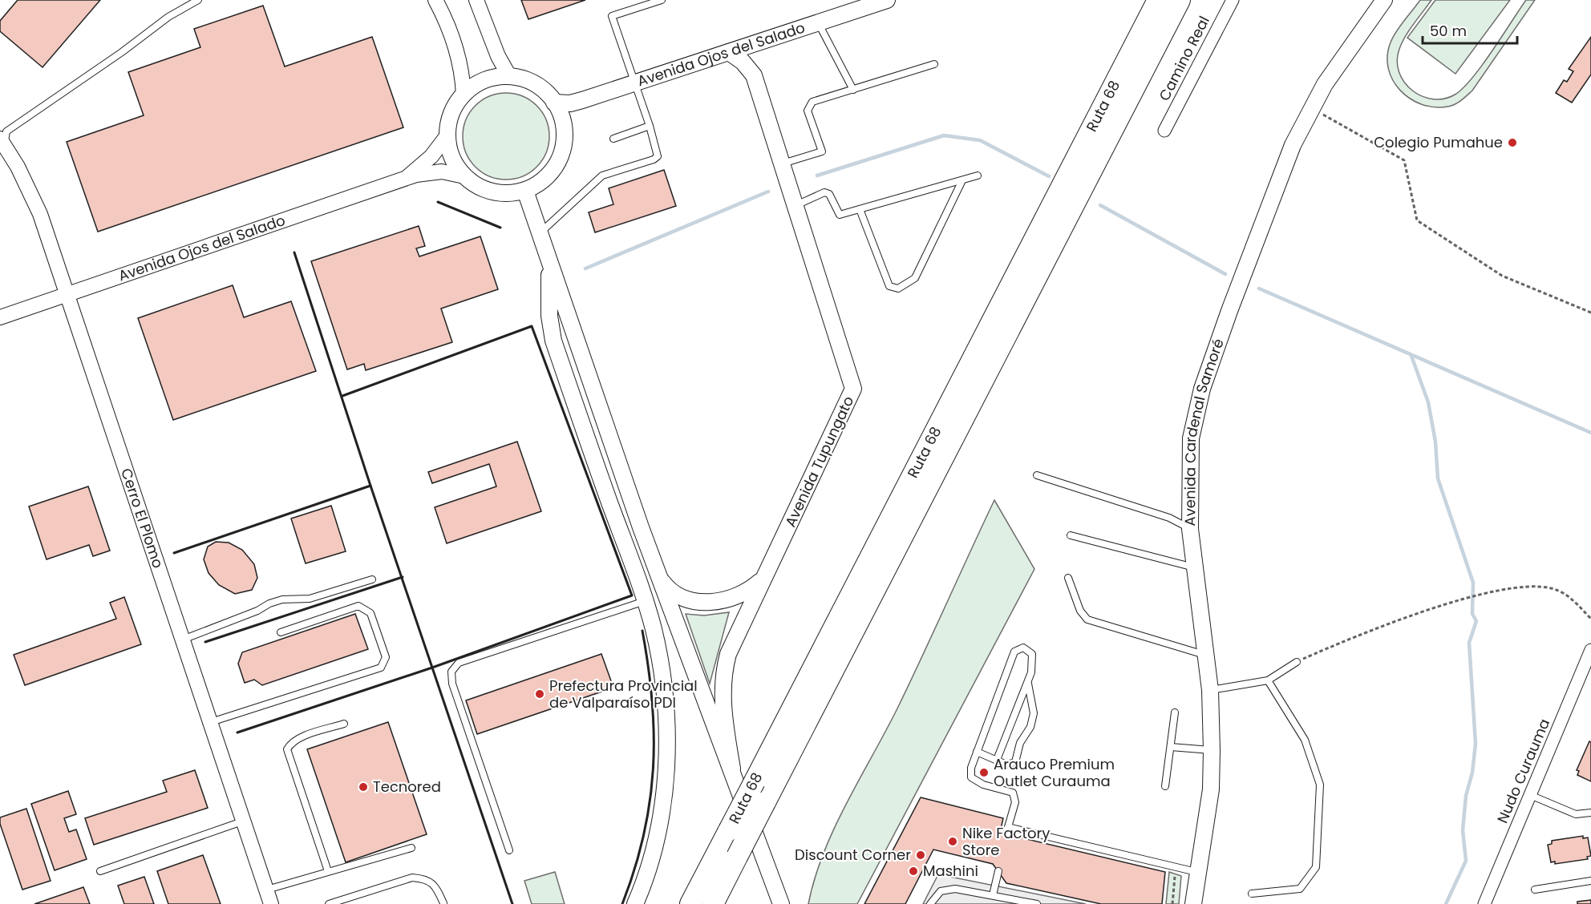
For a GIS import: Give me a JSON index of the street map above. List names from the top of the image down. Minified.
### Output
{"streets":{"highway":["Ruta 68"],"main road":["Avenida Ojos del Salado","Avenida Cardenal Samoré","Avenida Tupungato"],"street":["Camino Real","Cerro El Plomo","Nudo Curauma"]},"crossings":[["Avenida Ojos del Salado","Avenida Tupungato"],["Avenida Ojos del Salado","Cerro El Plomo"]],"places":["Colegio Pumahue","Prefectura Provincial de Valparaíso PDI","Arauco Premium Outlet Curauma","Tecnored","Nike Factory Store","Discount Corner","Mashini"],"scale_bar":"50 m"}
